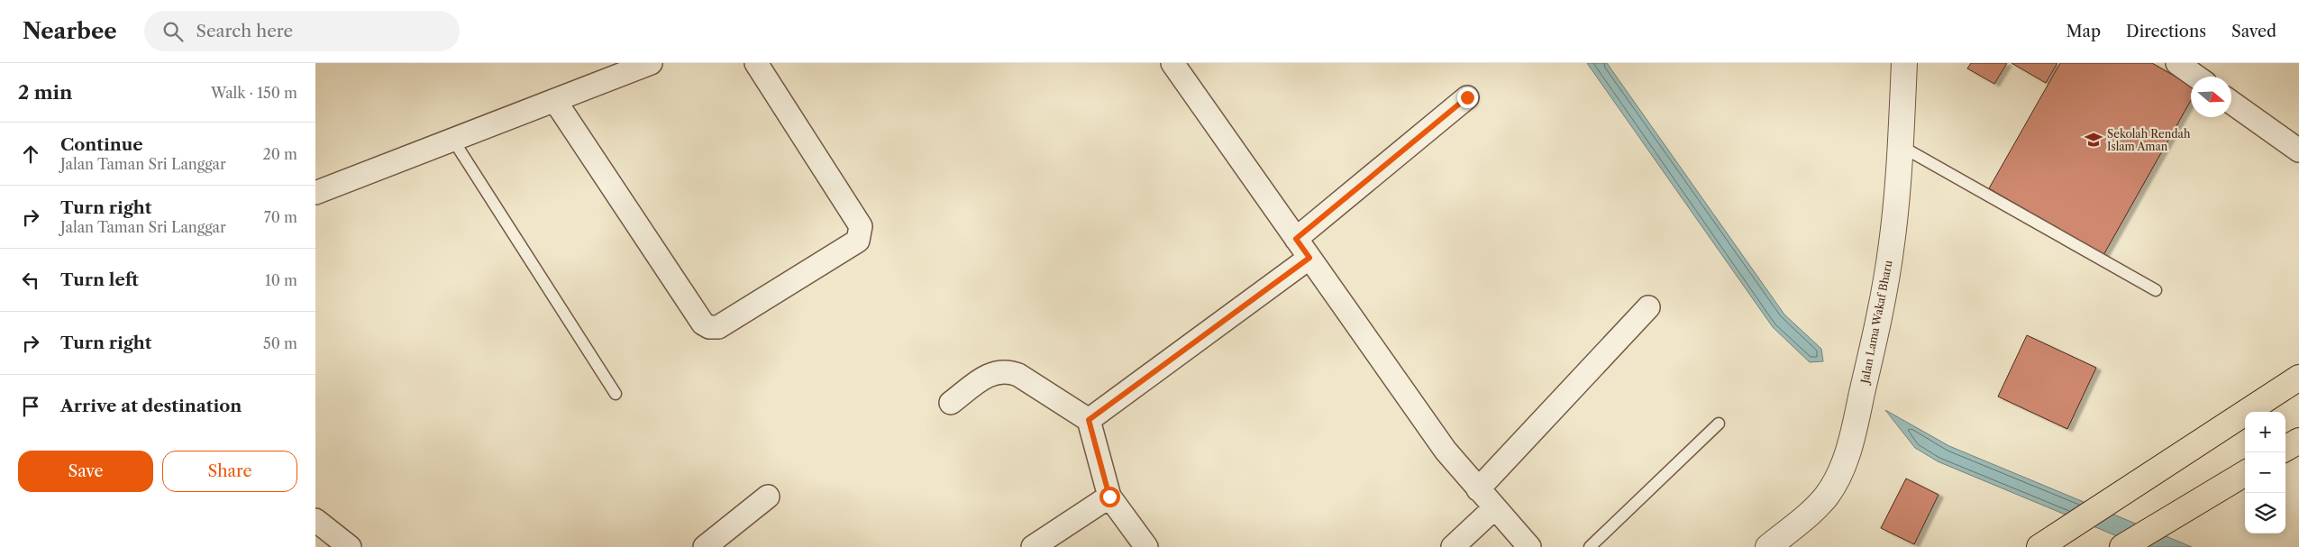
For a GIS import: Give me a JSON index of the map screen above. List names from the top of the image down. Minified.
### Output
{"streets":{"street":["Jalan Lama Wakaf Bharu"]},"places":{"school or university":["Sekolah Rendah Islam Aman"]},"north":"right","page":{"header":"Nearbee","search":"Search here","nav":["Map","Directions","Saved"],"heading":["2 min","Walk · 150 m"],"list":[["Continue","Jalan Taman Sri Langgar","20 m"],["Turn right","Jalan Taman Sri Langgar","70 m"],["Turn left","10 m"],["Turn right","50 m"],"Arrive at destination"],"map_buttons":["+","−"],"buttons":["Save","Share"]}}
